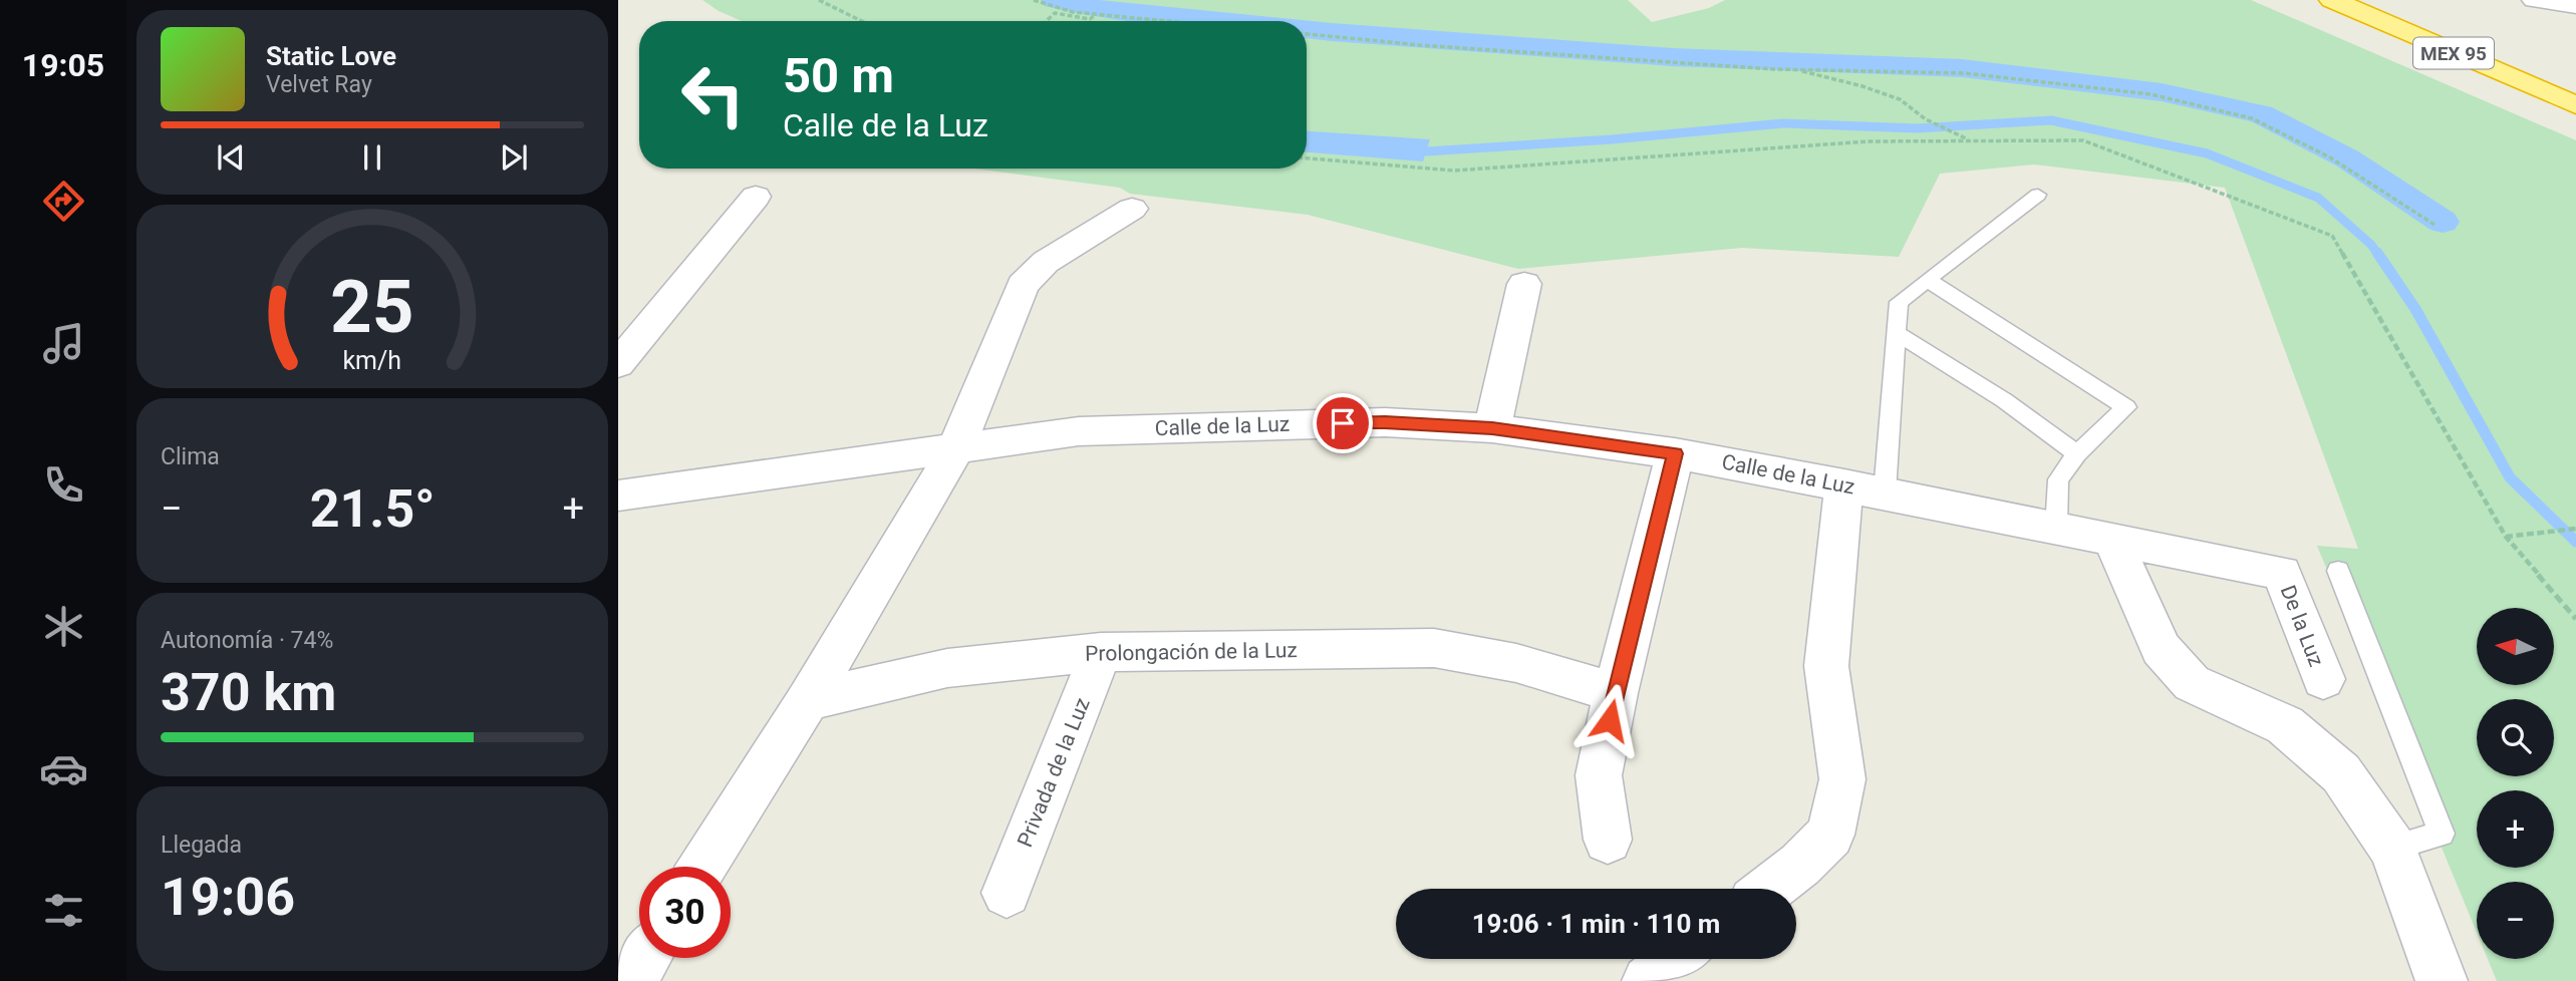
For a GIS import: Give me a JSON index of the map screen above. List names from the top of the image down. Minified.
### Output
{"streets":{"highway":["MEX 95"],"street":["Calle de la Luz","De la Luz","Prolongación de la Luz","Privada de la Luz"]},"crossings":[["Calle de la Luz","De la Luz"],["Prolongación de la Luz","Privada de la Luz"]],"north":"left","page":{"tabs":"19:05","turn":["50 m","Calle de la Luz"],"song":["Static Love","Velvet Ray"],"tile":["Clima",["Autonomía · 74%","370 km"],["Llegada","19:06"]],"heat":["−","21.5°","+"],"map_buttons":["+","−"],"limit":"30","trip":"19:06 · 1 min · 110 m","gauge":["25","km/h"]}}
